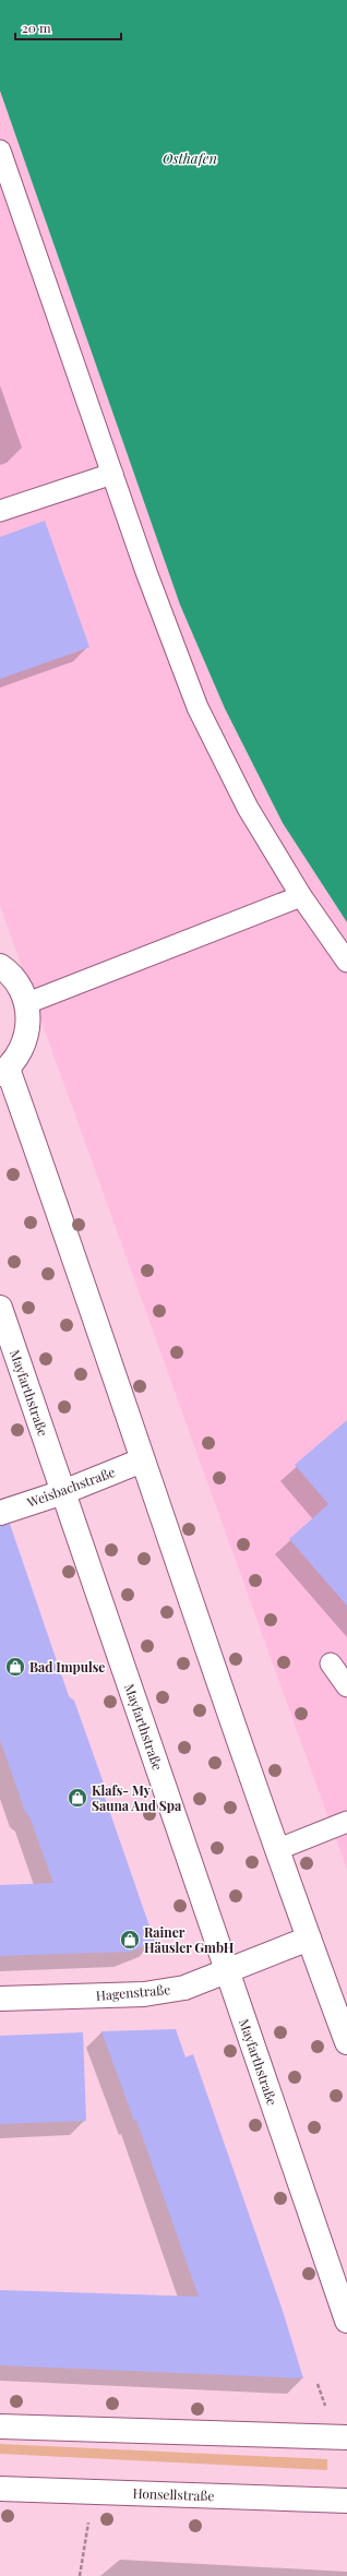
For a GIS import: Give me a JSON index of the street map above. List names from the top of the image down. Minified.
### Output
{"streets":{"street":["Mayfarthstraße","Weisbachstraße","Hagenstraße","Honsellstraße"]},"crossings":[["Mayfarthstraße","Weisbachstraße"],["Mayfarthstraße","Hagenstraße"]],"water":["Osthafen"],"places":{"shop":["Bad Impulse","Klafs- My Sauna And Spa","Rainer Häusler GmbH"]},"scale_bar":"20 m"}
